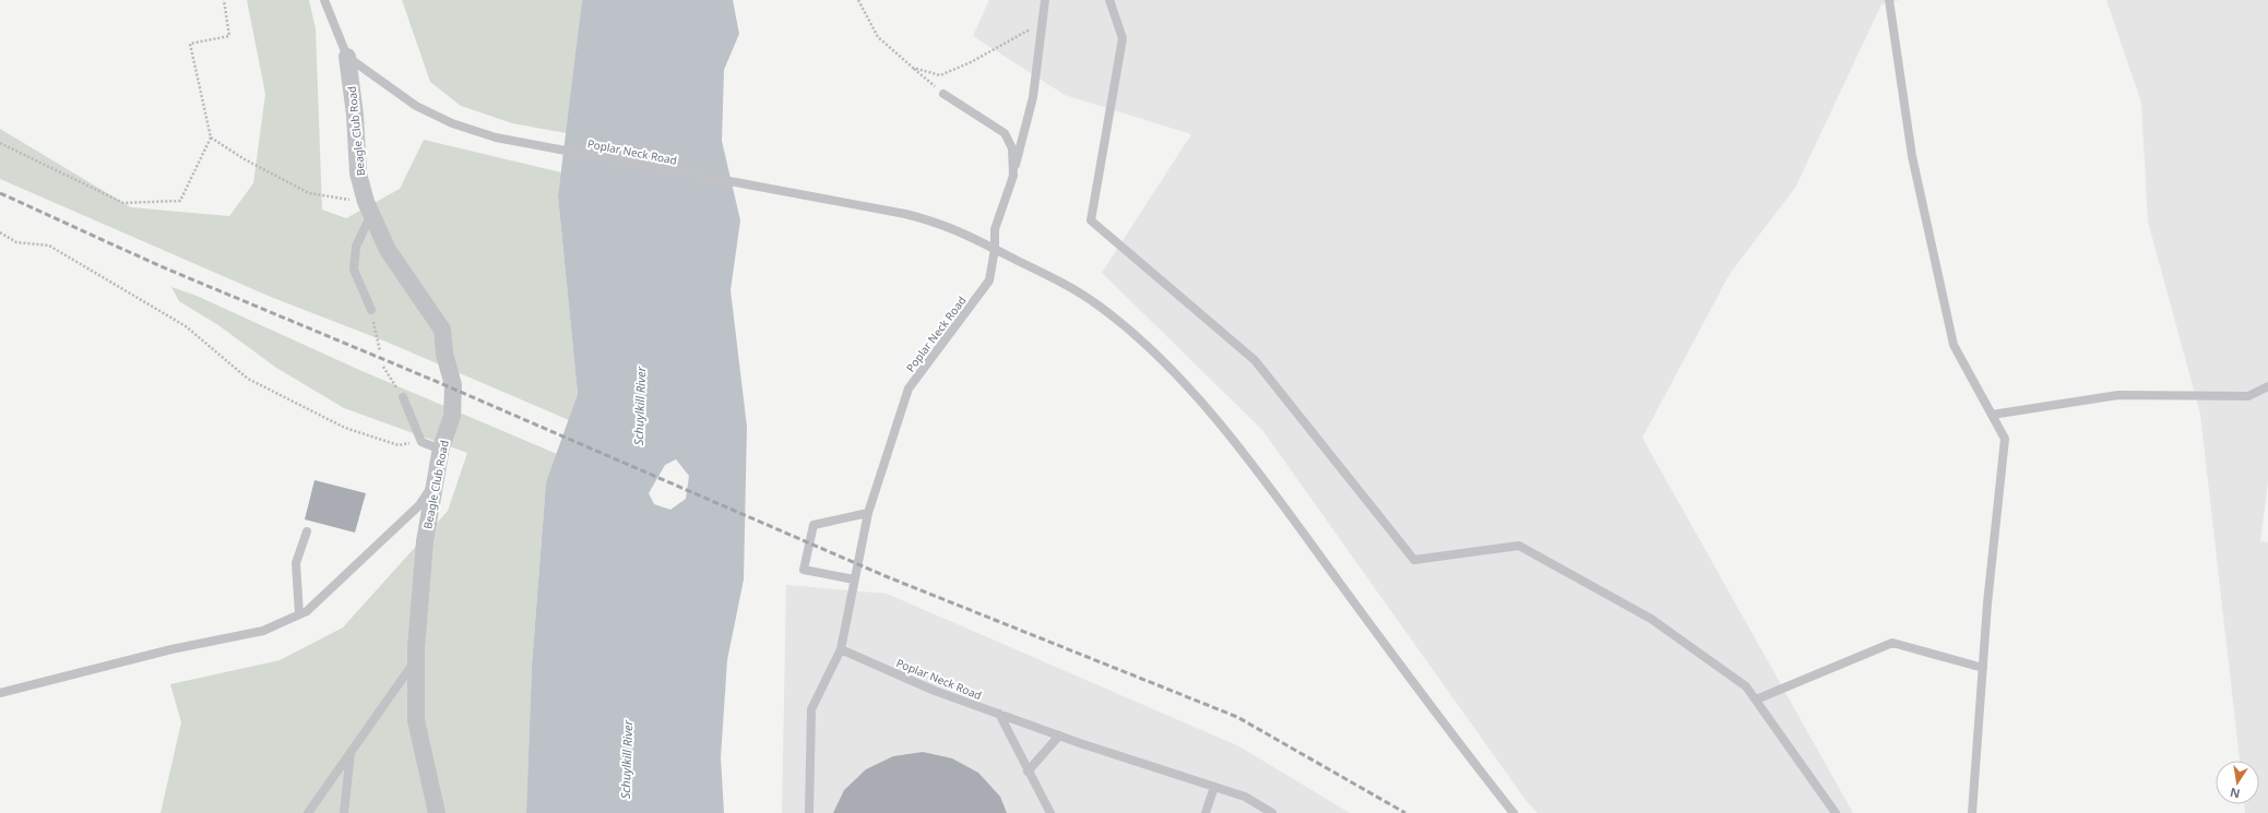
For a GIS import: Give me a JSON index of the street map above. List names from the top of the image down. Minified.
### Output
{"streets":{"street":["Beagle Club Road"],"lane":["Poplar Neck Road"]},"crossings":[["Beagle Club Road","Poplar Neck Road"]],"water":["Schuylkill River"],"north":"bottom"}
